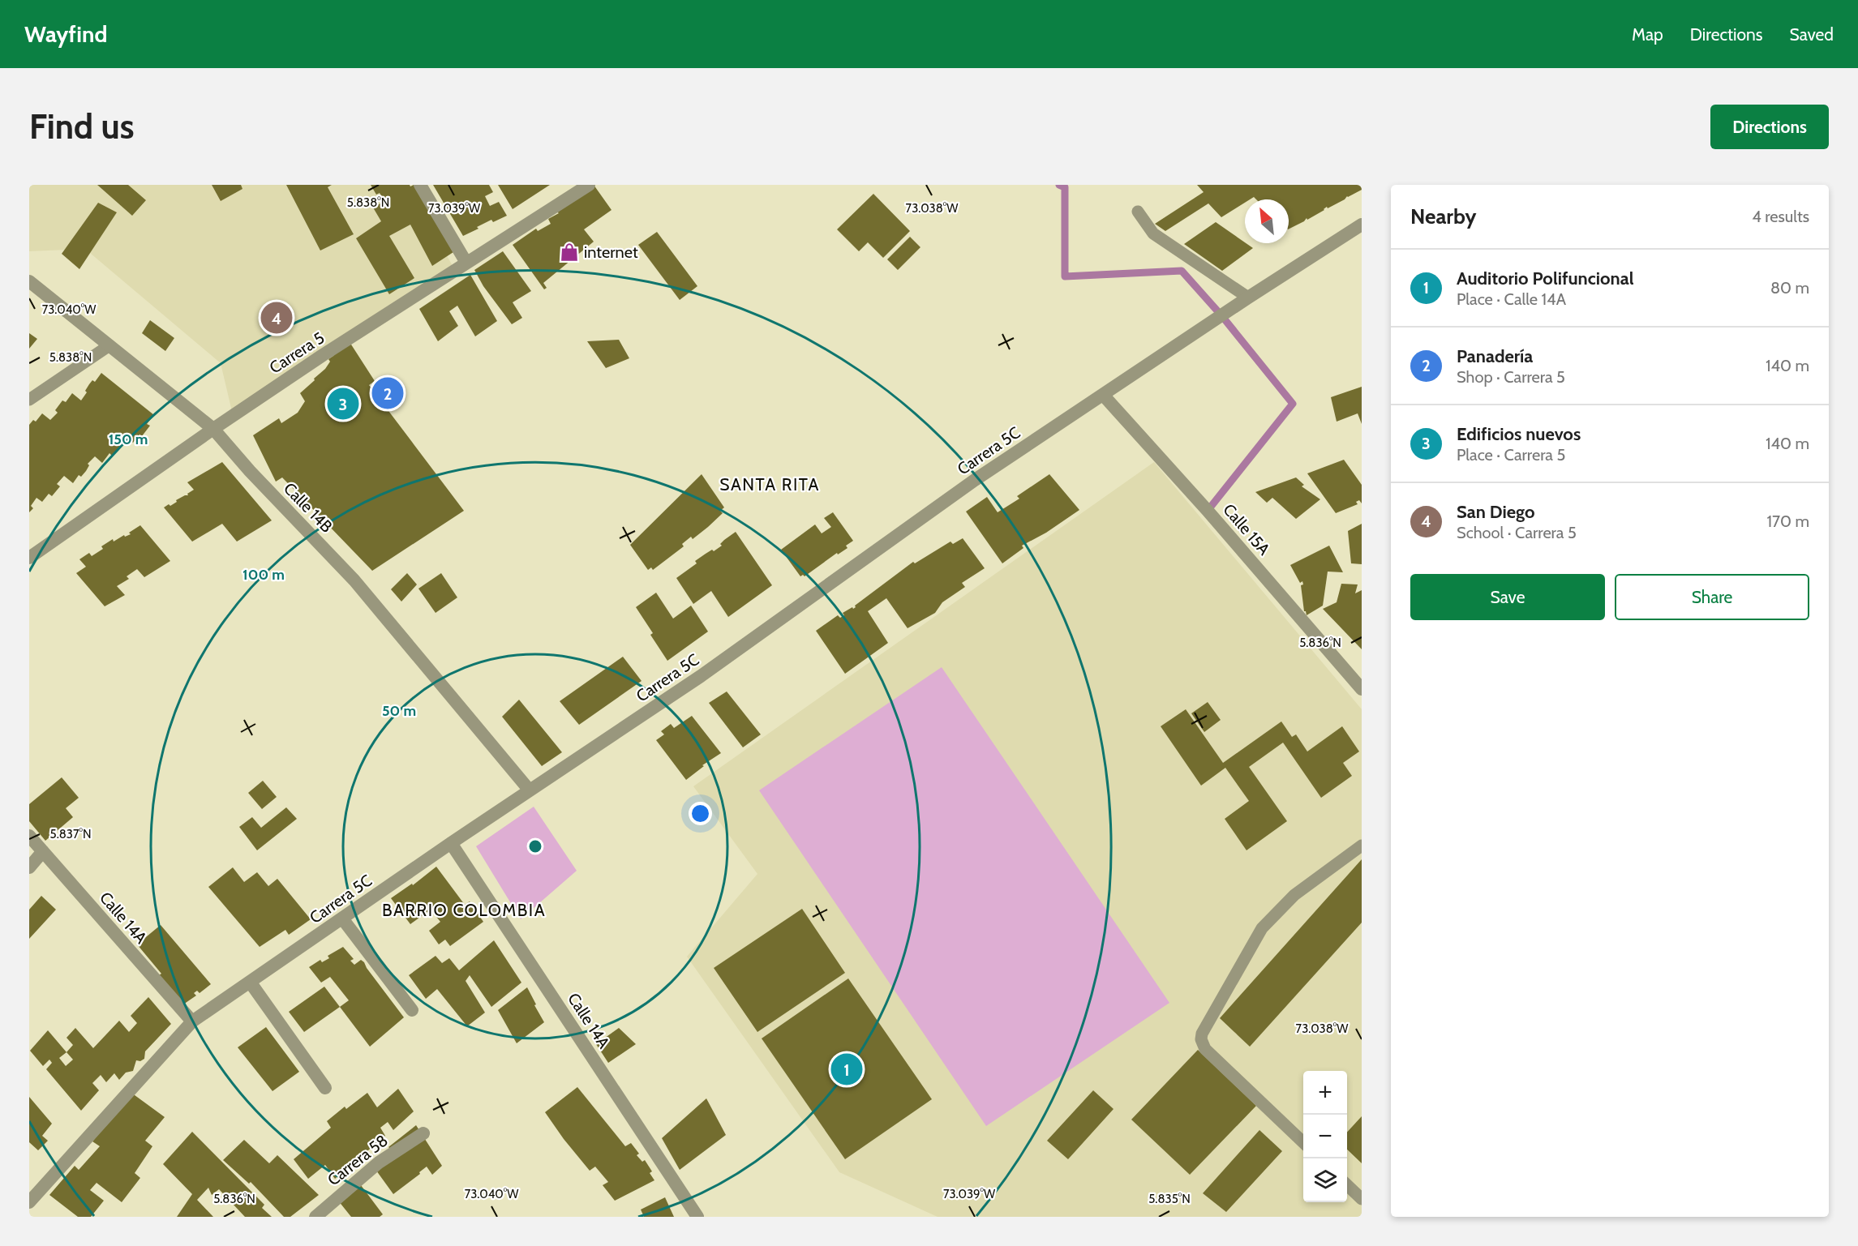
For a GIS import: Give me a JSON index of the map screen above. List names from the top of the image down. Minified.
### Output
{"streets":{"street":["Carrera 5","Carrera 5C","Calle 14B","Calle 15A","Calle 14A","Carrera 58"]},"crossings":[["Carrera 5","Calle 14B"],["Carrera 5C","Calle 14B"],["Carrera 5C","Calle 15A"],["Carrera 5C","Calle 14A"]],"districts":["SANTA RITA","BARRIO COLOMBIA"],"places":{"shop":["internet"]},"north":"top left","page":{"header":"Wayfind","nav":["Map","Directions","Saved"],"buttons":["Directions",["Save","Share"]],"title":"Find us","heading":["Nearby","4 results"],"list":[{"mark":"1","name":"Auditorio Polifuncional","note":"Place · Calle 14A","value":"80 m"},{"mark":"2","name":"Panadería","note":"Shop · Carrera 5","value":"140 m"},{"mark":"3","name":"Edificios nuevos","note":"Place · Carrera 5","value":"140 m"},{"mark":"4","name":"San Diego","note":"School · Carrera 5","value":"170 m"}],"pins":["4","2","3","1"],"map_buttons":["+","−"]},"coordinates":["5.838°N","73.039°W","73.038°W","73.040°W","5.836°N","5.837°N","5.835°N"],"rings":["150 m","100 m","50 m"]}
